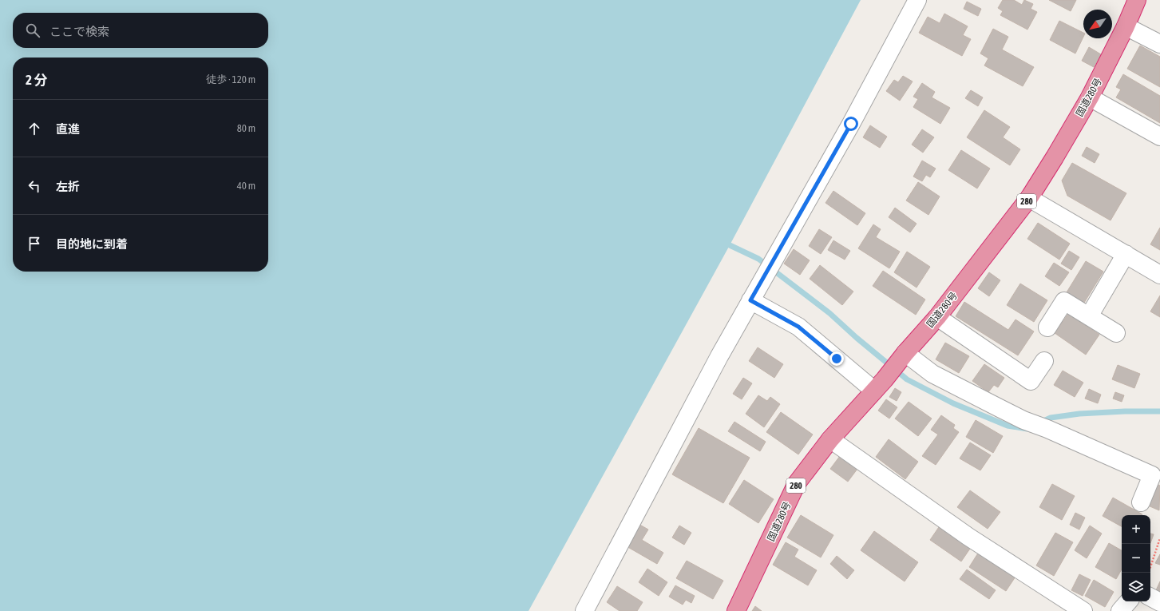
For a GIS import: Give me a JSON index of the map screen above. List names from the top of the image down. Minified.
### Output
{"streets":{"highway":["国道280号","280"]},"north":"bottom left","page":{"search":"ここで検索","heading":["2 分","徒歩 · 120 m"],"list":[["直進","80 m"],["左折","40 m"],"目的地に到着"],"map_buttons":["+","−"]}}
